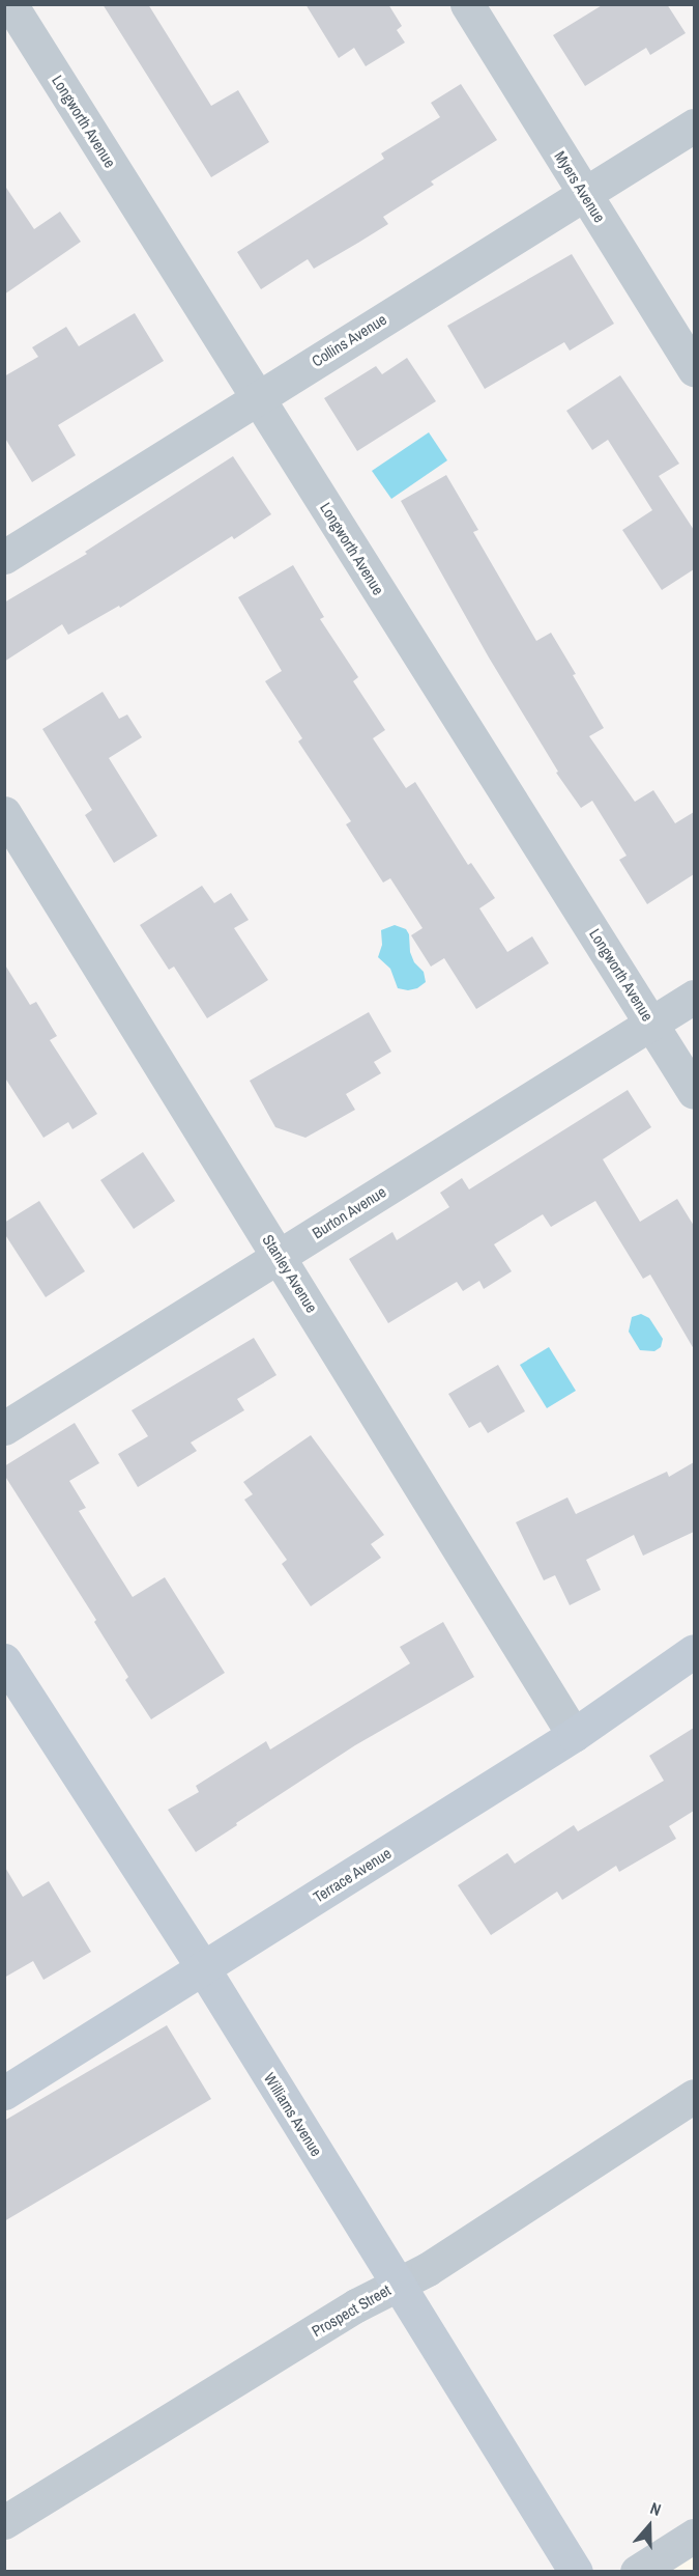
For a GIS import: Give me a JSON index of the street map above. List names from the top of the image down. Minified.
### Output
{"streets":{"street":["Longworth Avenue","Myers Avenue","Collins Avenue","Burton Avenue","Stanley Avenue","Terrace Avenue","Williams Avenue","Prospect Street"]},"crossings":[["Longworth Avenue","Collins Avenue"],["Longworth Avenue","Burton Avenue"],["Myers Avenue","Collins Avenue"],["Burton Avenue","Stanley Avenue"],["Stanley Avenue","Terrace Avenue"],["Terrace Avenue","Williams Avenue"],["Williams Avenue","Prospect Street"]],"north":"top"}
